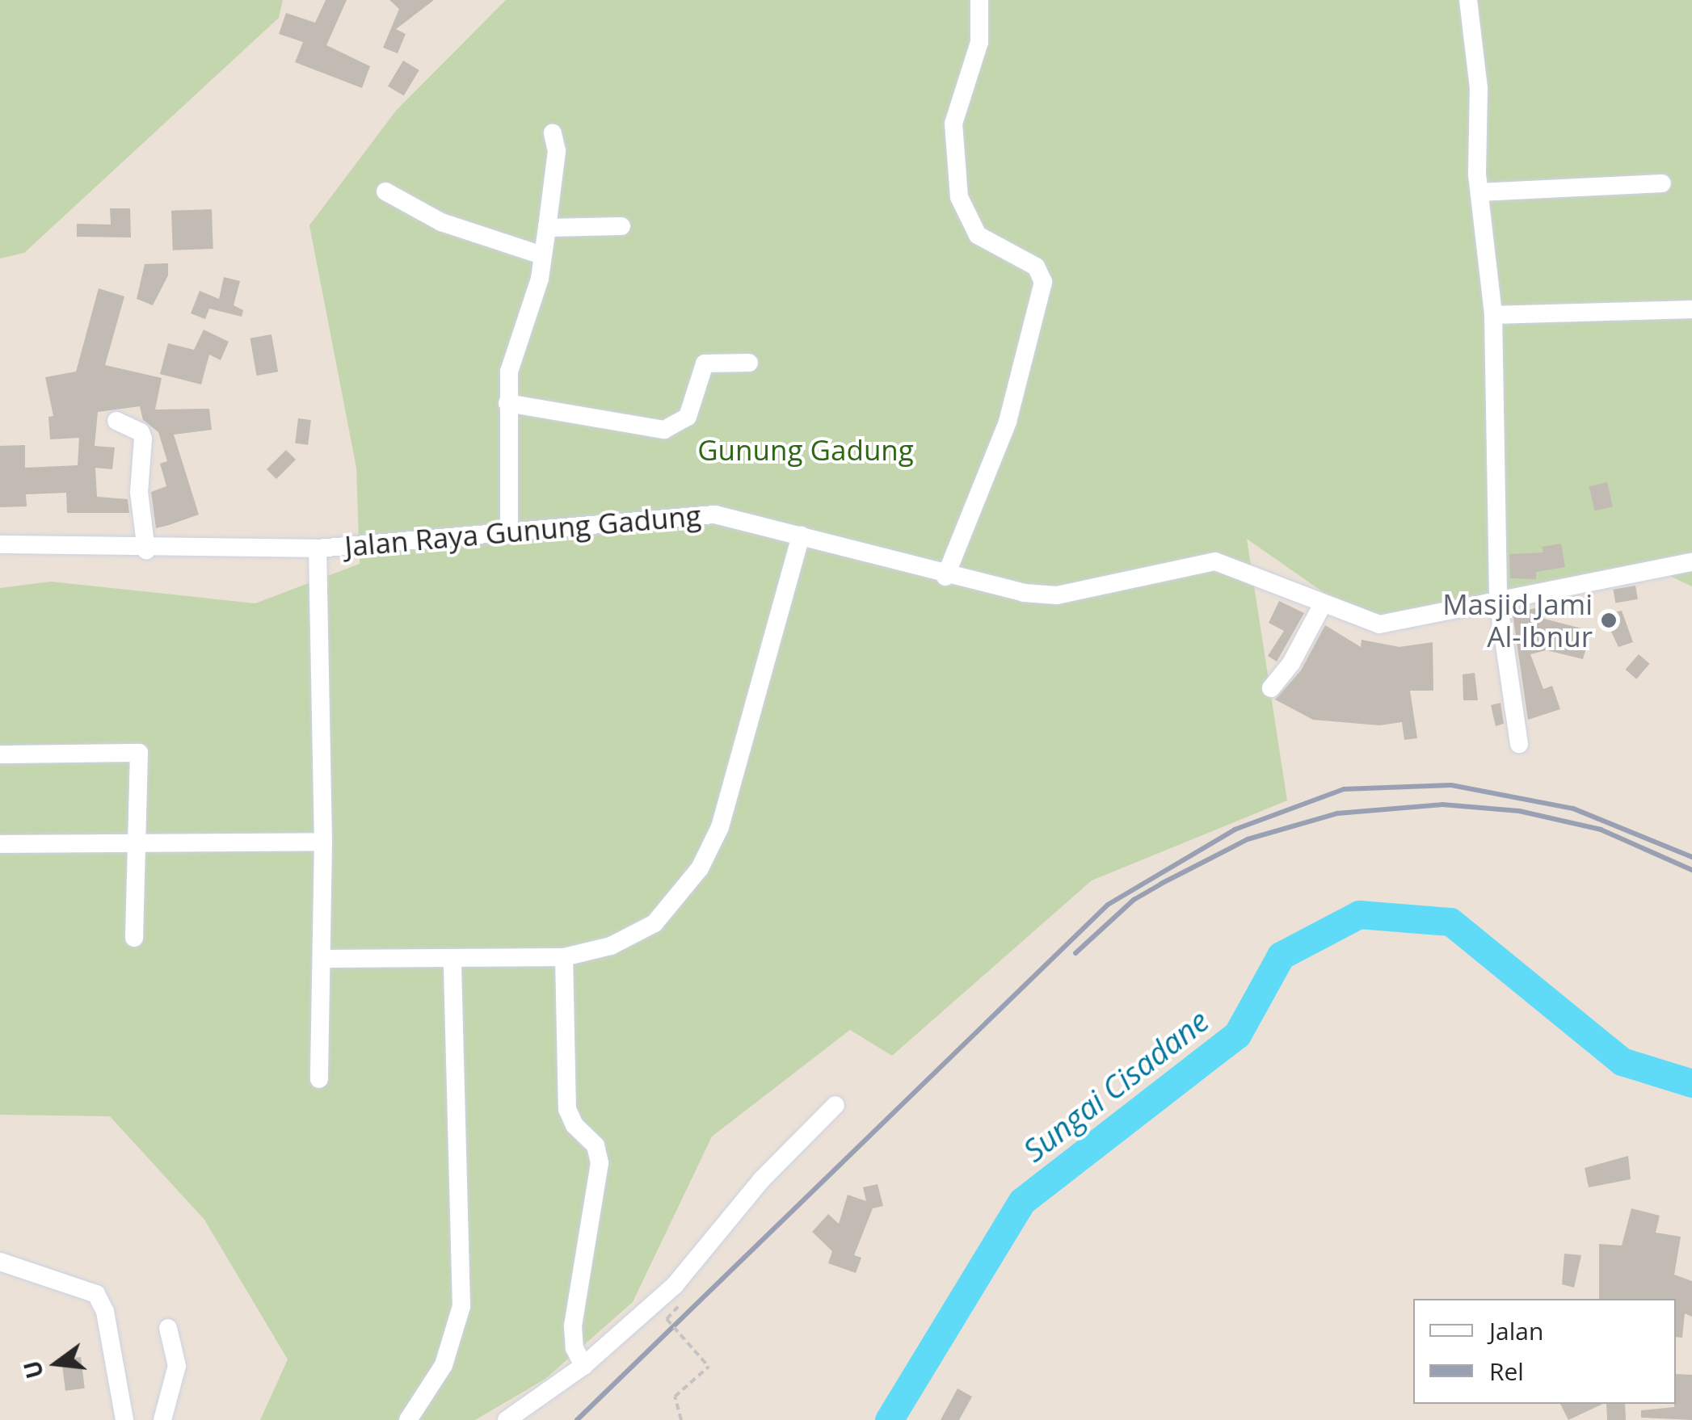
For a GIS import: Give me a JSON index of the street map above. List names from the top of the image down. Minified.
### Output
{"streets":{"street":["Jalan Raya Gunung Gadung"]},"water":["Sungai Cisadane"],"parks":["Gunung Gadung"],"places":["Masjid Jami Al-Ibnur"],"legend":["Jalan","Rel"],"north":"left"}
